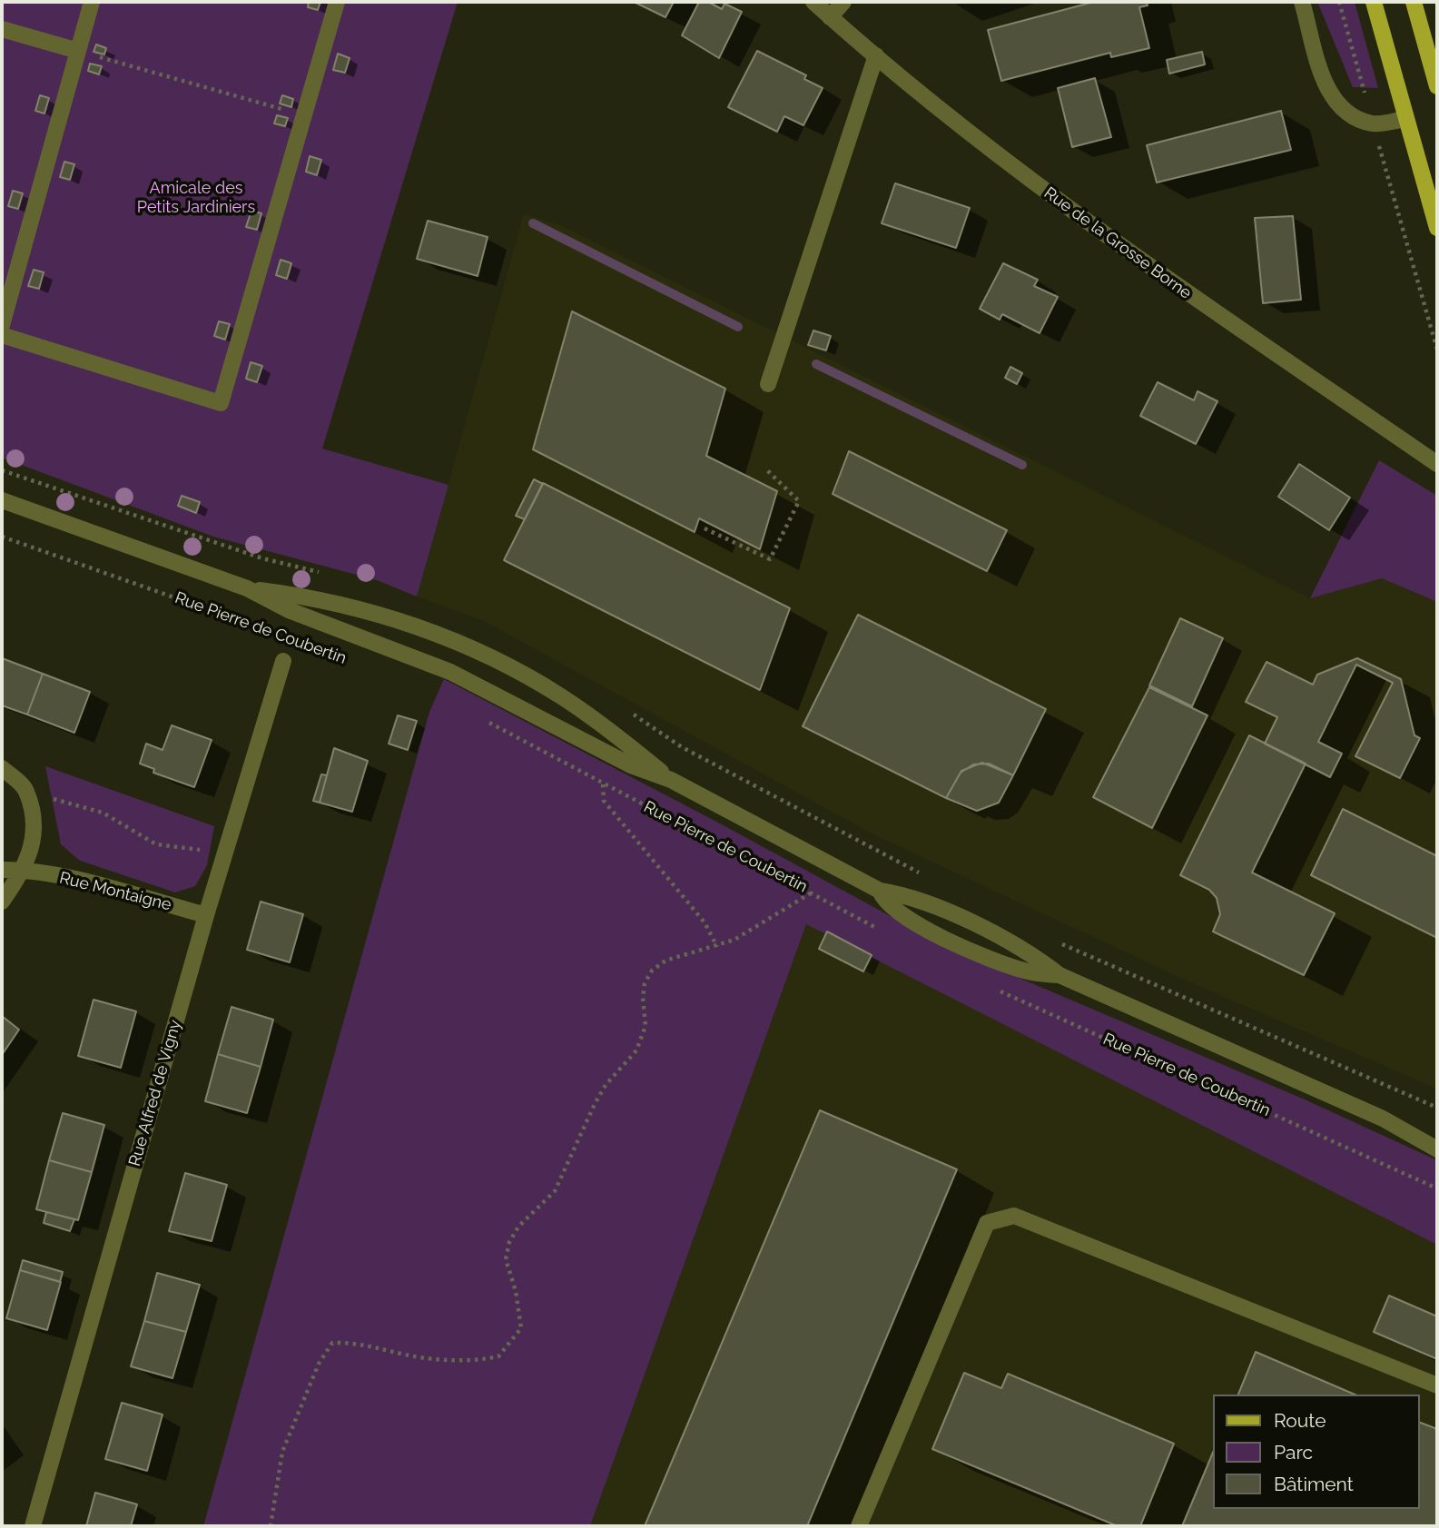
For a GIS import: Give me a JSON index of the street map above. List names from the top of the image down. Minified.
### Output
{"streets":{"street":["Rue de la Grosse Borne","Rue Pierre de Coubertin","Rue Montaigne","Rue Alfred de Vigny"]},"crossings":[["Rue Montaigne","Rue Alfred de Vigny"]],"parks":["Amicale des Petits Jardiniers"],"legend":["Route","Parc","Bâtiment"]}
